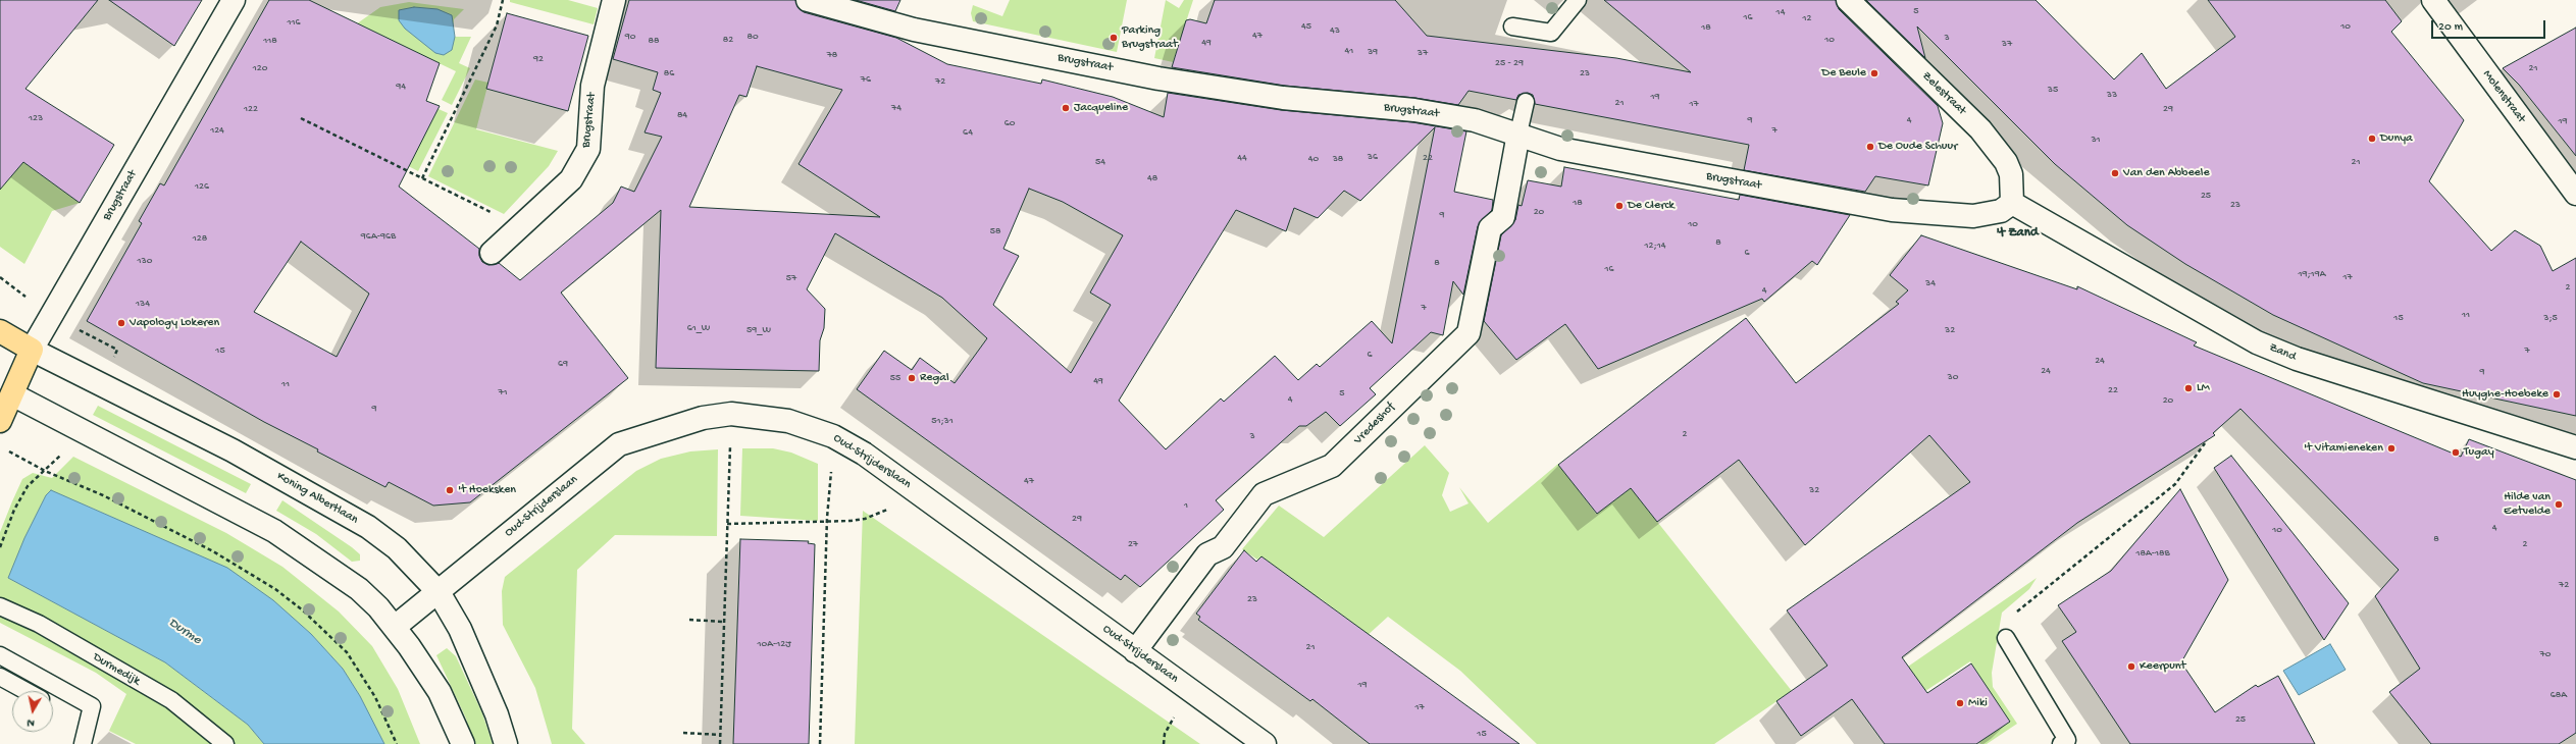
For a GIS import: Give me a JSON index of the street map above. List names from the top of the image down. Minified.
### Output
{"streets":{"main road":["Brugstraat"],"street":["Zelestraat","Molenstraat","Zand","Vredeshof","Oud-Strijderslaan","Koning Albertlaan"],"lane":["Durmedijk"]},"crossings":[["Brugstraat","Zelestraat"],["Brugstraat","Zand"],["Brugstraat","Vredeshof"],["Brugstraat","Koning Albertlaan"],["Zelestraat","Zand"],["Vredeshof","Oud-Strijderslaan"],["Oud-Strijderslaan","Koning Albertlaan"]],"districts":["'t Zand"],"water":["Durme"],"places":["Parking Brugstraat","De Beule","Jacqueline","Dunya","De Oude Schuur","Van den Abbeele","De Clerck","Vapology Lokeren","Regal","LM","Huyghe-Hoebeke","'t Vitamieneken","Tugay","'t Hoeksken","Hilde van Eetvelde","Keerpunt","Miki"],"house_numbers":["5","14","16","12","116","45","10","18","43","47","90","80","3","82","10","118","88","49","37","41","39","37","78","92","25 - 29","120","21","86","23","76","72","94","35","33","19","21","17","74","122","29","84","123","9","4","19","60","124","7","64","31","36","44","22","40","38","54","21","48","126","25","18","23","20","9","10","58","96A-96B","128","8","12;14","6","130","8","16","19;19A","17","57","34","2","4","134","7","11","15","3;5","61_W","59_W","32","15","7","6","24","69","24","9","30","55","49","11","22","71","5","4","20","9","51;31","2","3","47","32","1","29","4","10","8","27","2","18A-18B","72","23","10A-12J","21","70","19","68A","17","25","15"],"scale_bar":"20 m","north":"bottom"}
